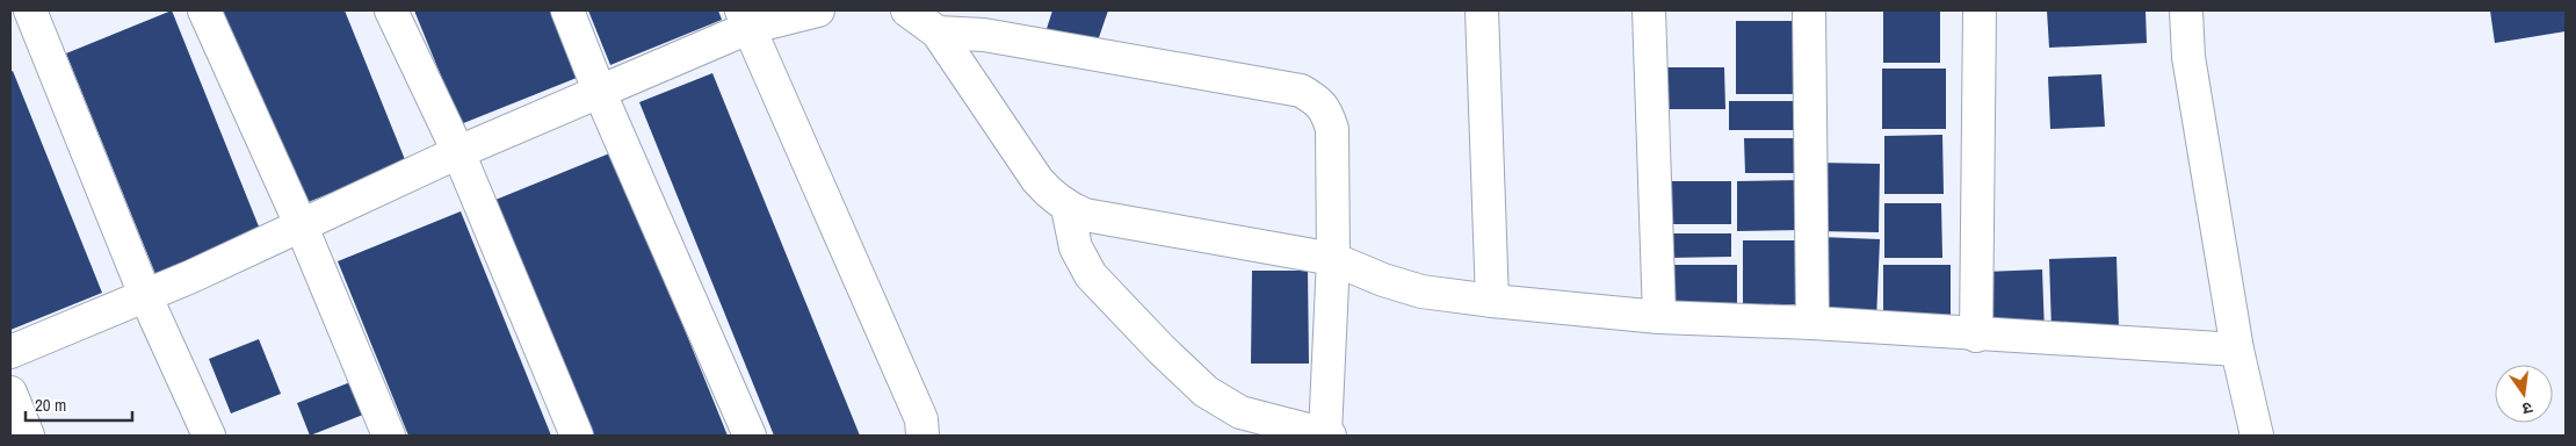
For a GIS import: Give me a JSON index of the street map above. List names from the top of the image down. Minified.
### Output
{"scale_bar":"20 m","north":"bottom"}
